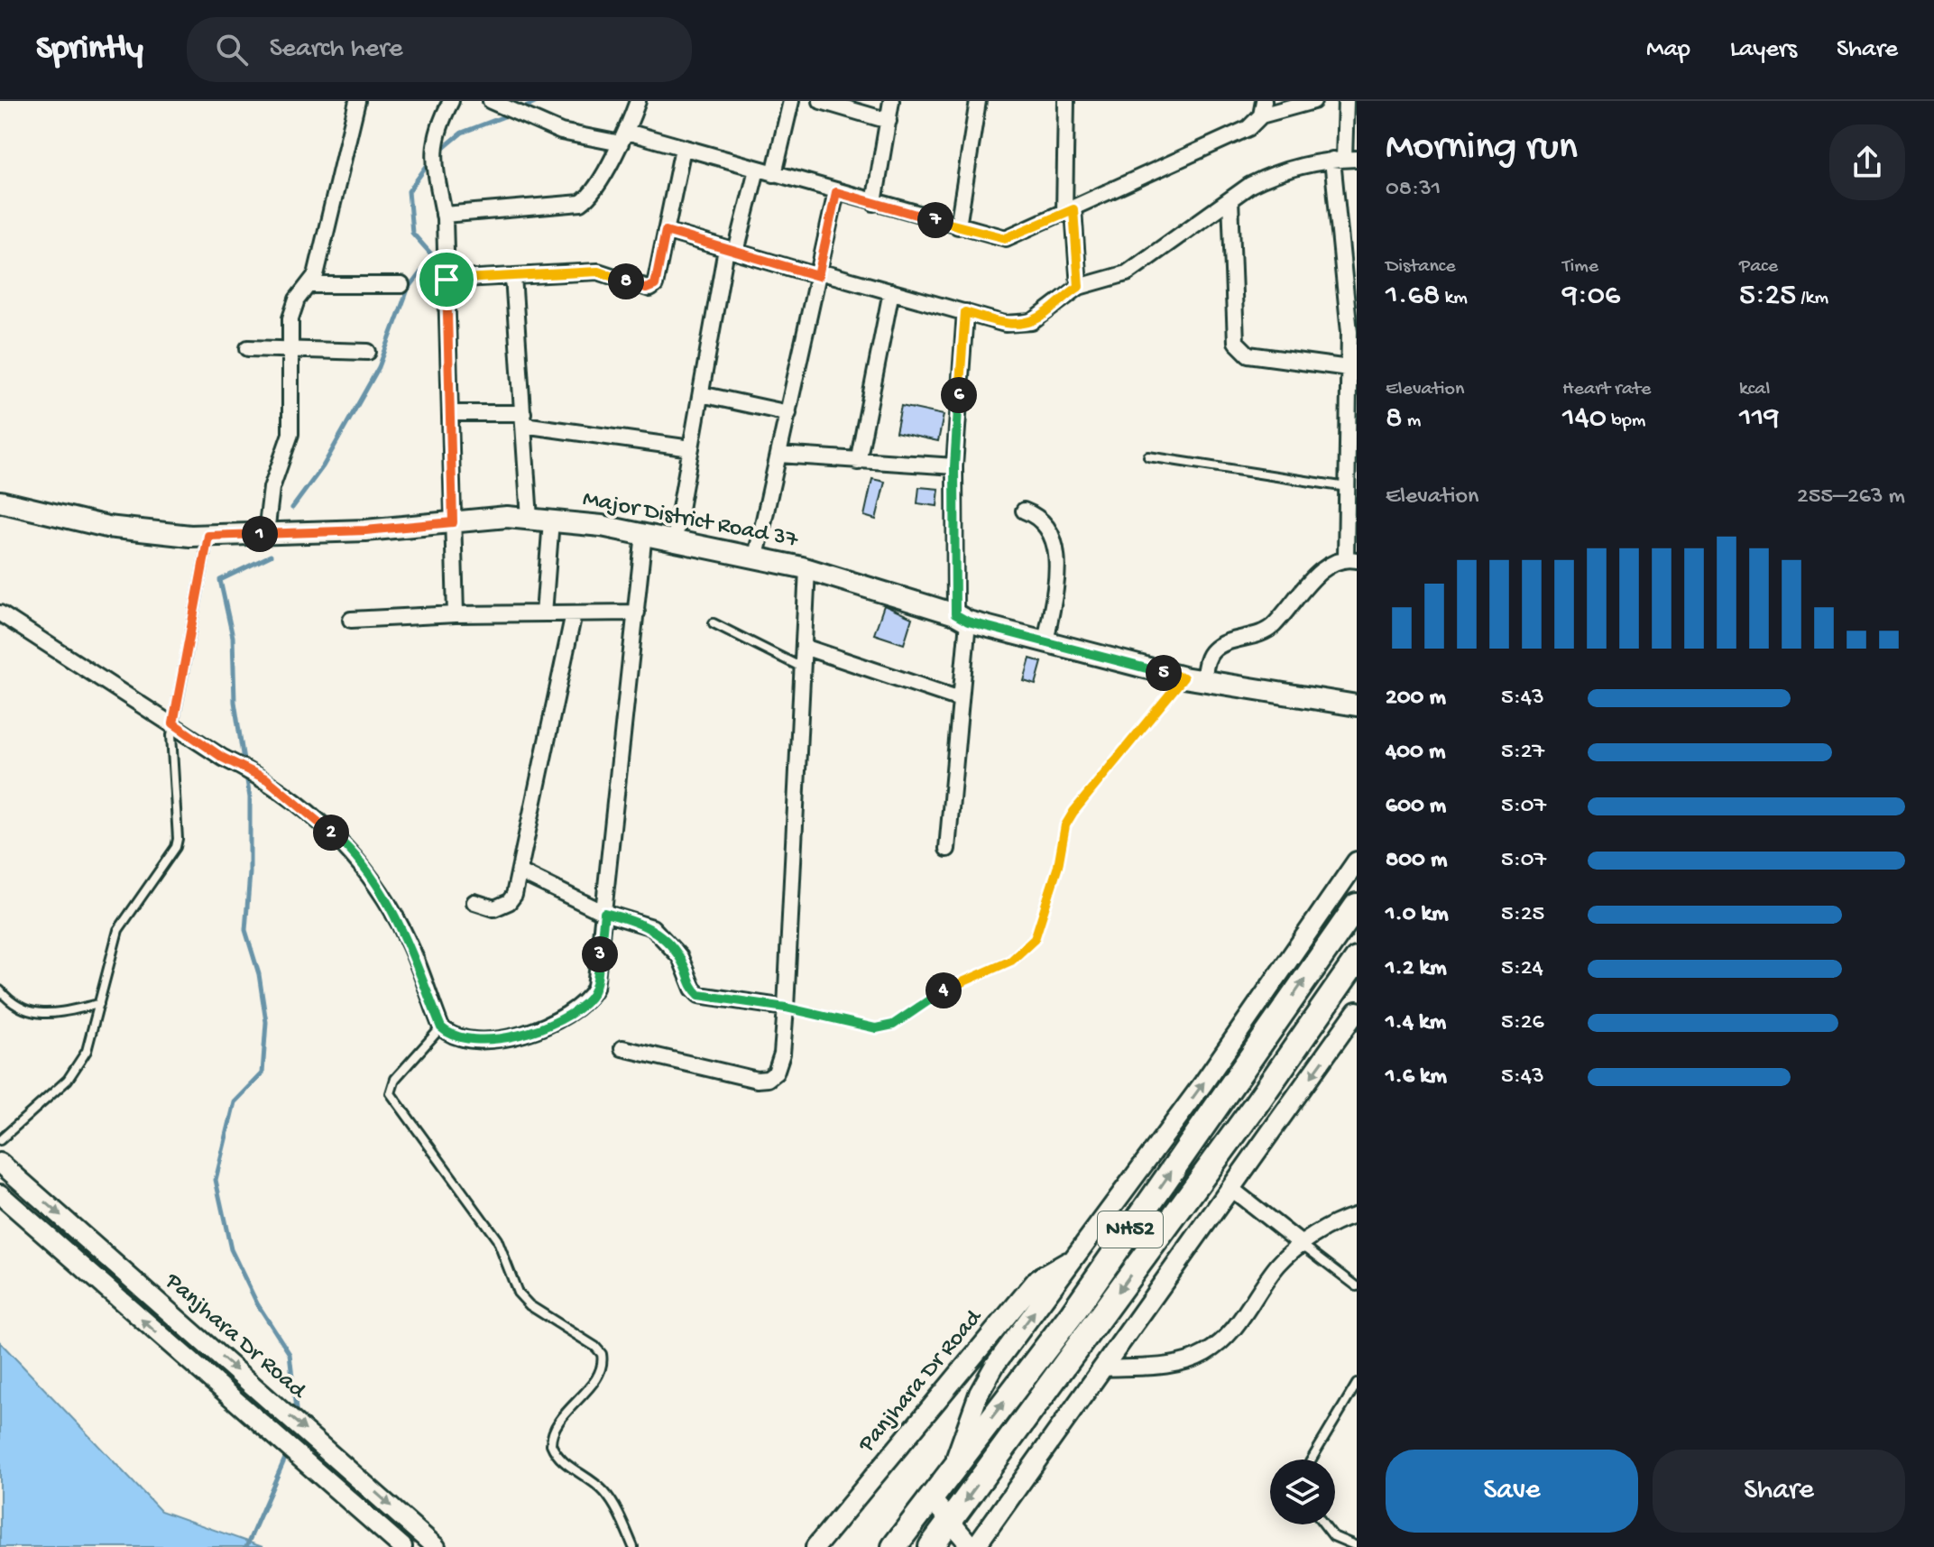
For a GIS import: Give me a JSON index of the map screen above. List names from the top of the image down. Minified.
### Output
{"streets":{"highway":["NH52"],"main road":["Major District Road 37"],"street":["Panjhara Dr Road"]},"page":{"header":"Sprintly","search":"Search here","nav":["Map","Layers","Share"],"heading":["Morning run","08:31"],"pins":["7","8","6","1","5","2","3","4"],"stats":[["Distance","1.68 km"],["Time","9:06"],["Pace","5:25 /km"],["Elevation","8 m"],["Heart rate","140 bpm"],["kcal","119"]],"chart":["Elevation","255–263 m"],"list":[{"name":"200 m","note":"5:43"},{"name":"400 m","note":"5:27"},{"name":"600 m","note":"5:07"},{"name":"800 m","note":"5:07"},{"name":"1.0 km","note":"5:25"},{"name":"1.2 km","note":"5:24"},{"name":"1.4 km","note":"5:26"},{"name":"1.6 km","note":"5:43"}],"buttons":["Save","Share"]}}
